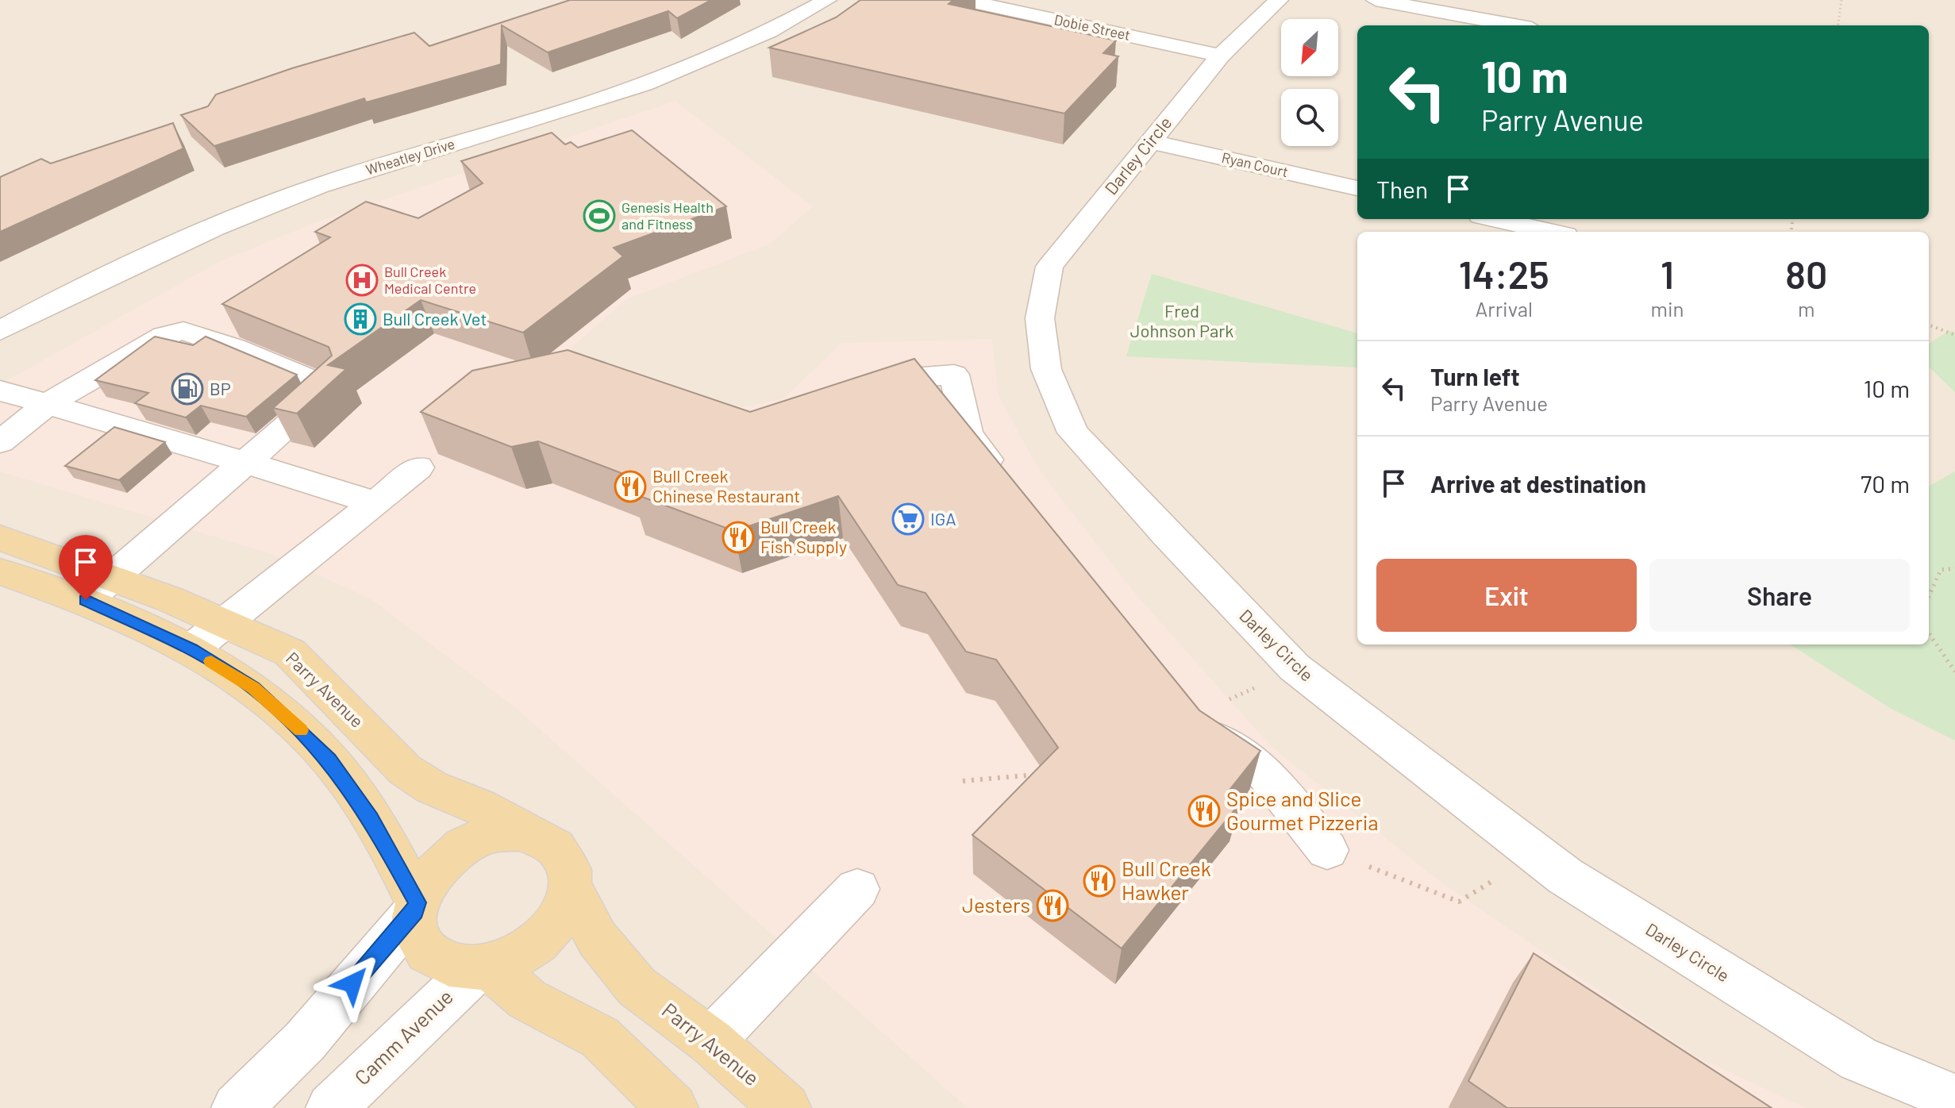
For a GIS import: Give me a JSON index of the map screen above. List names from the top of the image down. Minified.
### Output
{"streets":{"main road":["Parry Avenue"],"street":["Dobie Street","Darley Circle","Wheatley Drive","Ryan Court","Camm Avenue"]},"crossings":[["Dobie Street","Darley Circle"],["Darley Circle","Ryan Court"],["Parry Avenue","Camm Avenue"]],"parks":["Fred Johnson Park"],"places":{"sports":["Genesis Health and Fitness"],"hospital":["Bull Creek Medical Centre"],"building":["Bull Creek Vet"],"fuel station":["BP"],"restaurant":["Bull Creek Chinese Restaurant","Bull Creek Fish Supply","Spice and Slice Gourmet Pizzeria","Bull Creek Hawker","Jesters"],"supermarket":["IGA"]},"north":"bottom left","page":{"turn":["10 m","Parry Avenue"],"then":"Then","eta":["14:25","Arrival","1","min","80","m"],"list":[{"name":"Turn left","note":"Parry Avenue","value":"10 m"},{"name":"Arrive at destination","value":"70 m"}],"buttons":["Exit","Share"]}}
